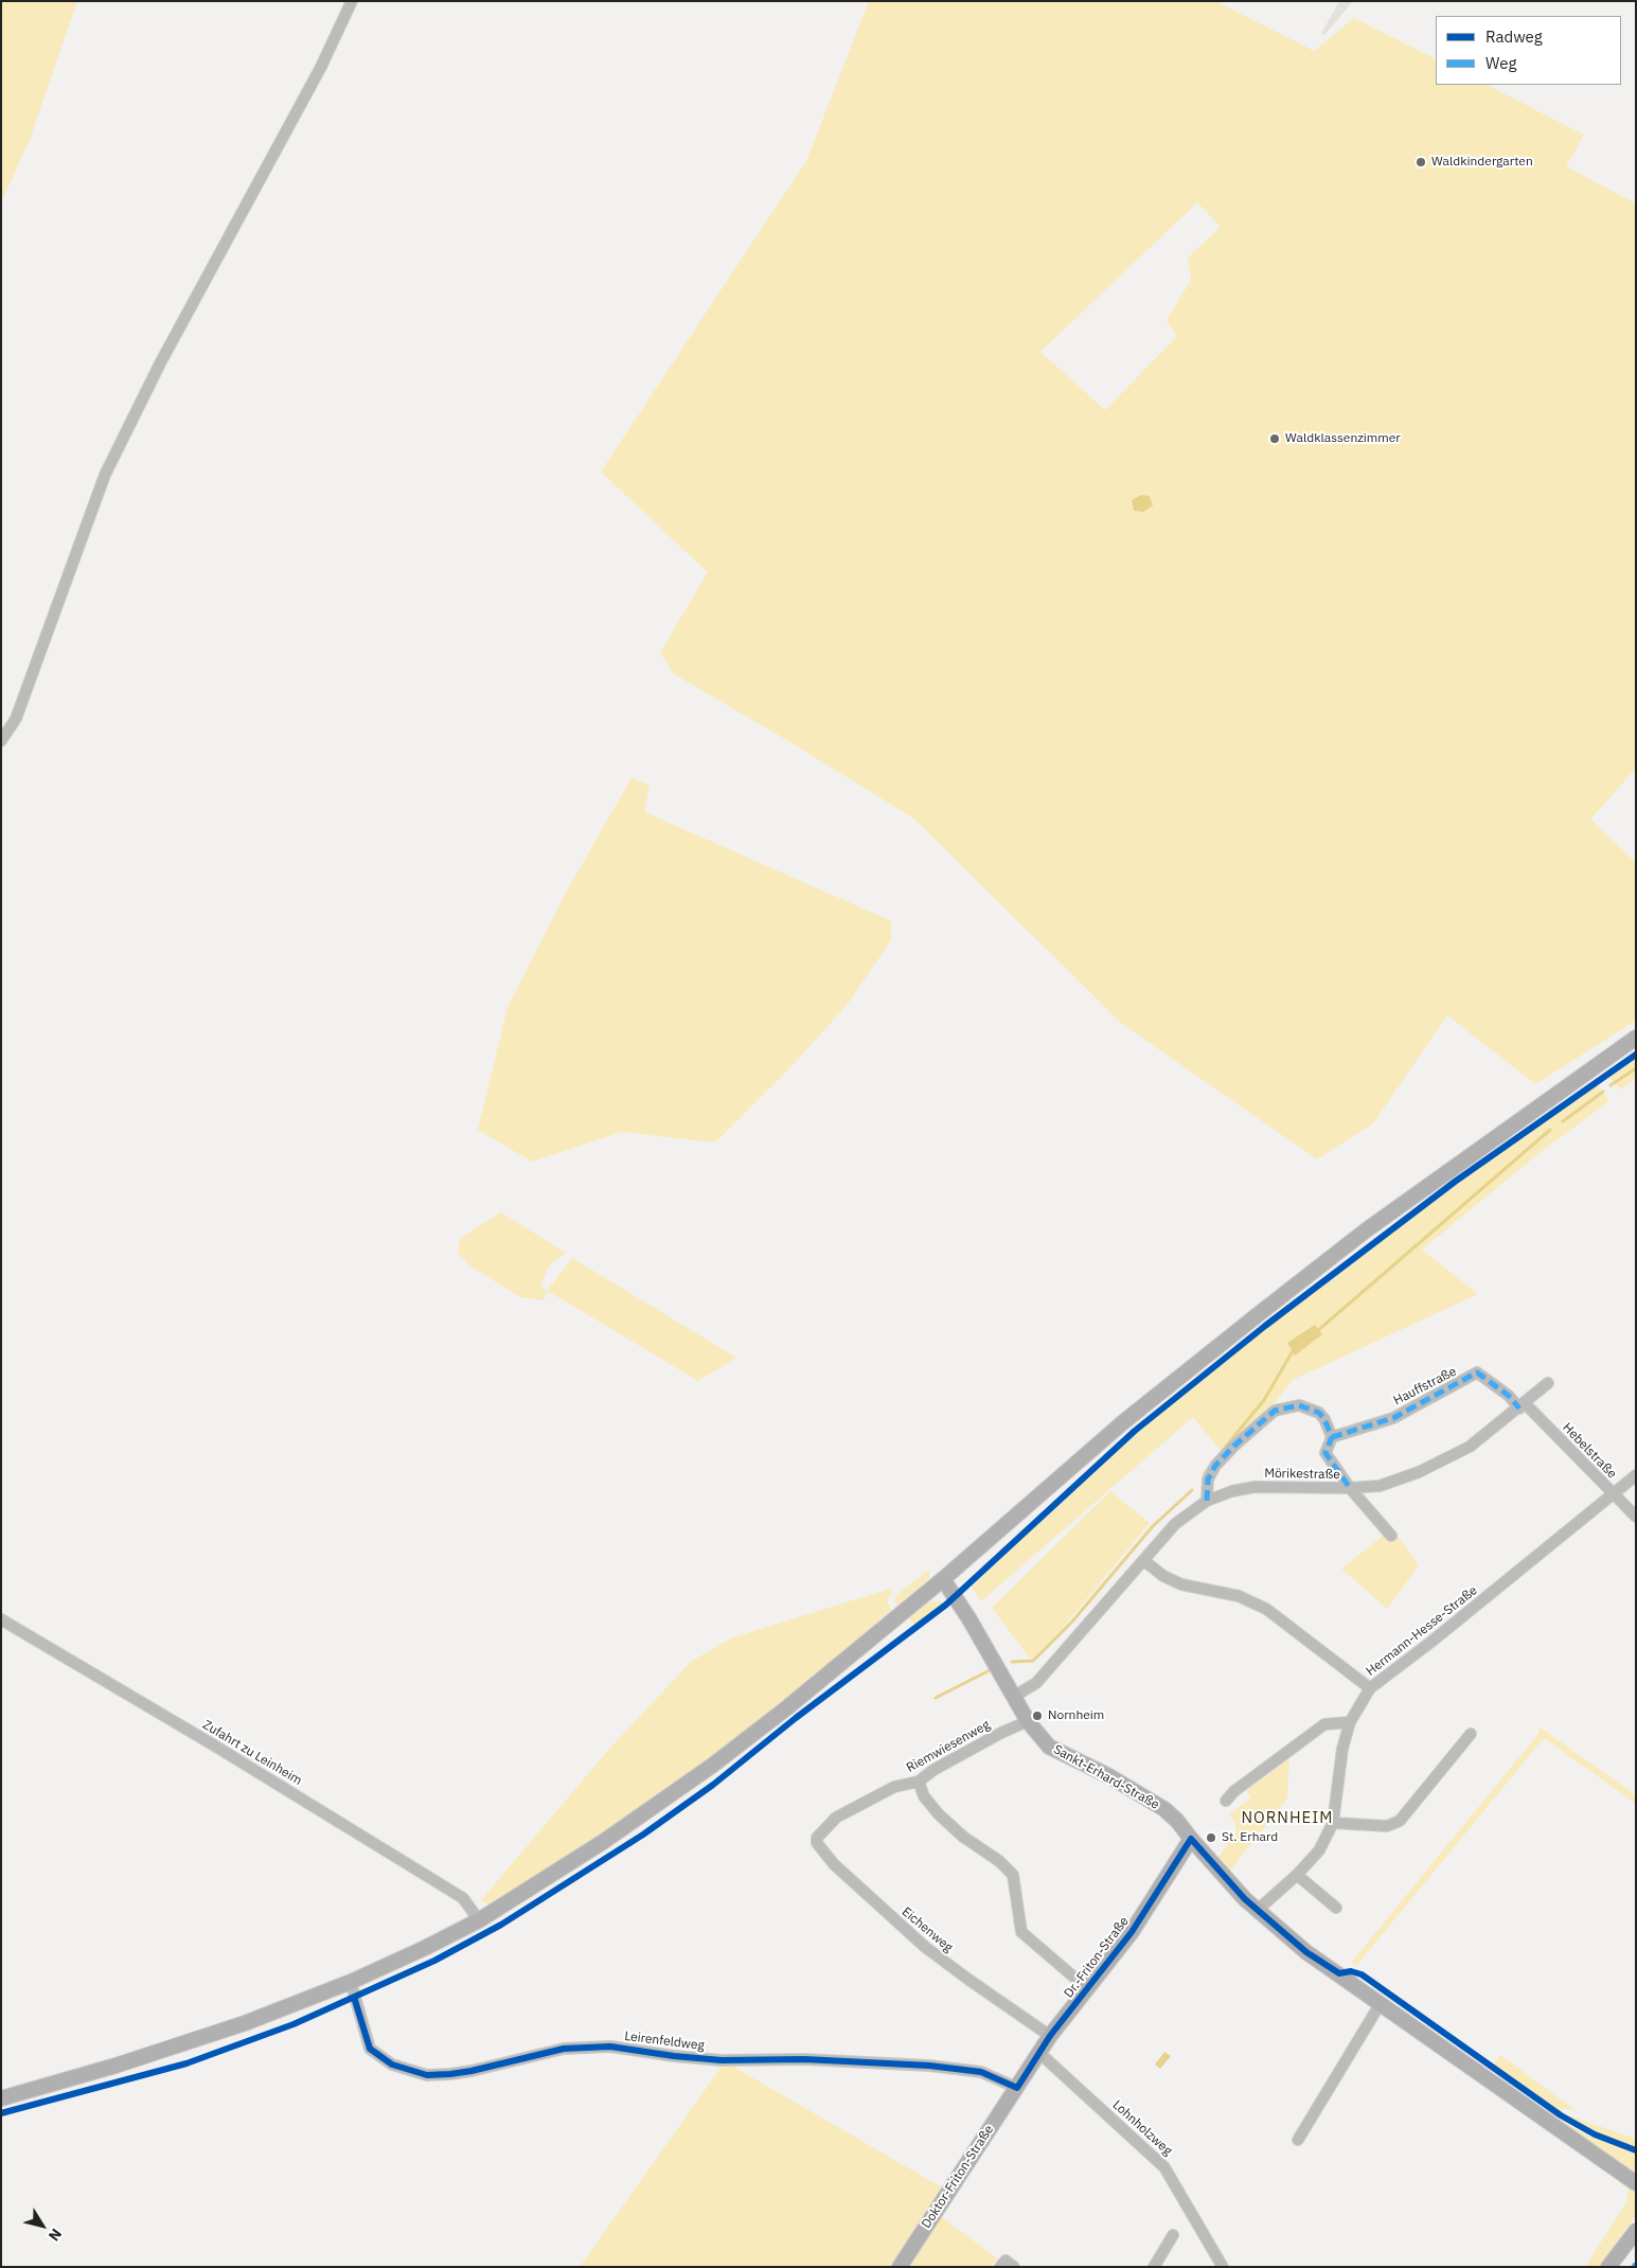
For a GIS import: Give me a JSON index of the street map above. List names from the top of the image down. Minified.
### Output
{"streets":{"main road":["Sankt-Erhard-Straße","Dr.-Friton-Straße","Doktor-Friton-Straße"],"street":["Hauffstraße","Hebelstraße","Mörikestraße","Hermann-Hesse-Straße","Riemwiesenweg","Zufahrt zu Leinheim","Eichenweg","Leirenfeldweg","Lohnholzweg"]},"crossings":[["Hauffstraße","Hebelstraße"],["Hauffstraße","Mörikestraße"],["Hebelstraße","Mörikestraße"],["Hebelstraße","Hermann-Hesse-Straße"],["Mörikestraße","Sankt-Erhard-Straße"],["Hermann-Hesse-Straße","Sankt-Erhard-Straße"],["Riemwiesenweg","Sankt-Erhard-Straße"],["Riemwiesenweg","Eichenweg"],["Sankt-Erhard-Straße","Dr.-Friton-Straße"],["Eichenweg","Dr.-Friton-Straße"],["Dr.-Friton-Straße","Leirenfeldweg"],["Dr.-Friton-Straße","Lohnholzweg"],["Dr.-Friton-Straße","Doktor-Friton-Straße"],["Leirenfeldweg","Doktor-Friton-Straße"]],"districts":["NORNHEIM"],"places":["Waldkindergarten","Waldklassenzimmer","Nornheim","St. Erhard"],"legend":["Radweg","Weg"],"north":"bottom right"}
